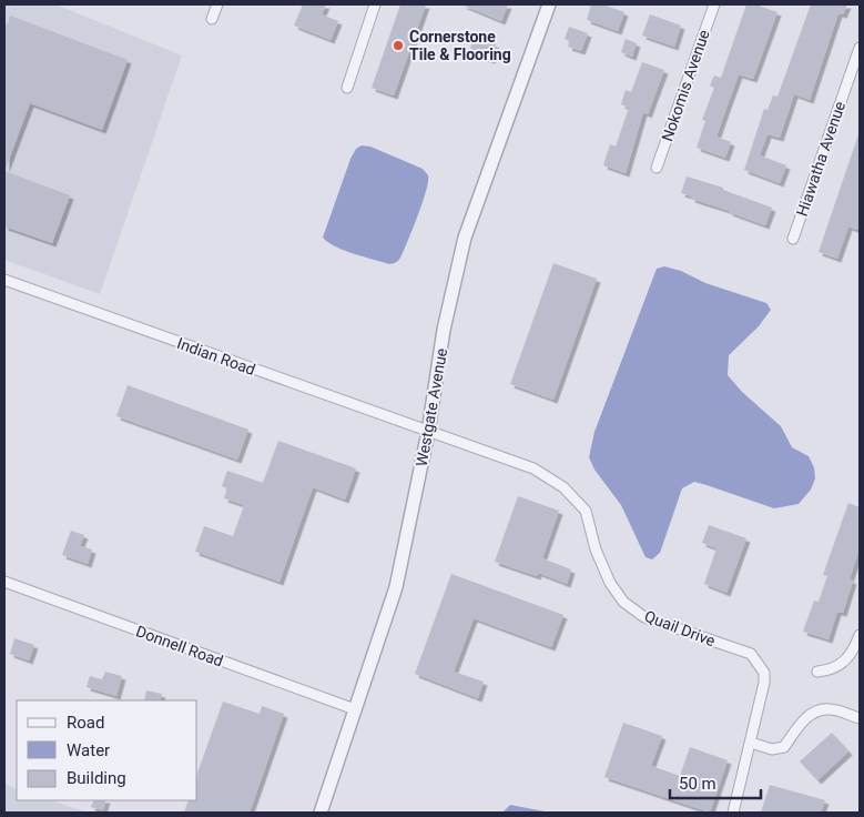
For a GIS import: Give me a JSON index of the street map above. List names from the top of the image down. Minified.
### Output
{"streets":{"street":["Nokomis Avenue","Hiawatha Avenue","Indian Road","Westgate Avenue","Quail Drive","Donnell Road"]},"crossings":[["Indian Road","Westgate Avenue"],["Indian Road","Quail Drive"],["Westgate Avenue","Quail Drive"],["Westgate Avenue","Donnell Road"]],"places":["Cornerstone Tile & Flooring"],"legend":["Road","Water","Building"],"scale_bar":"50 m"}
